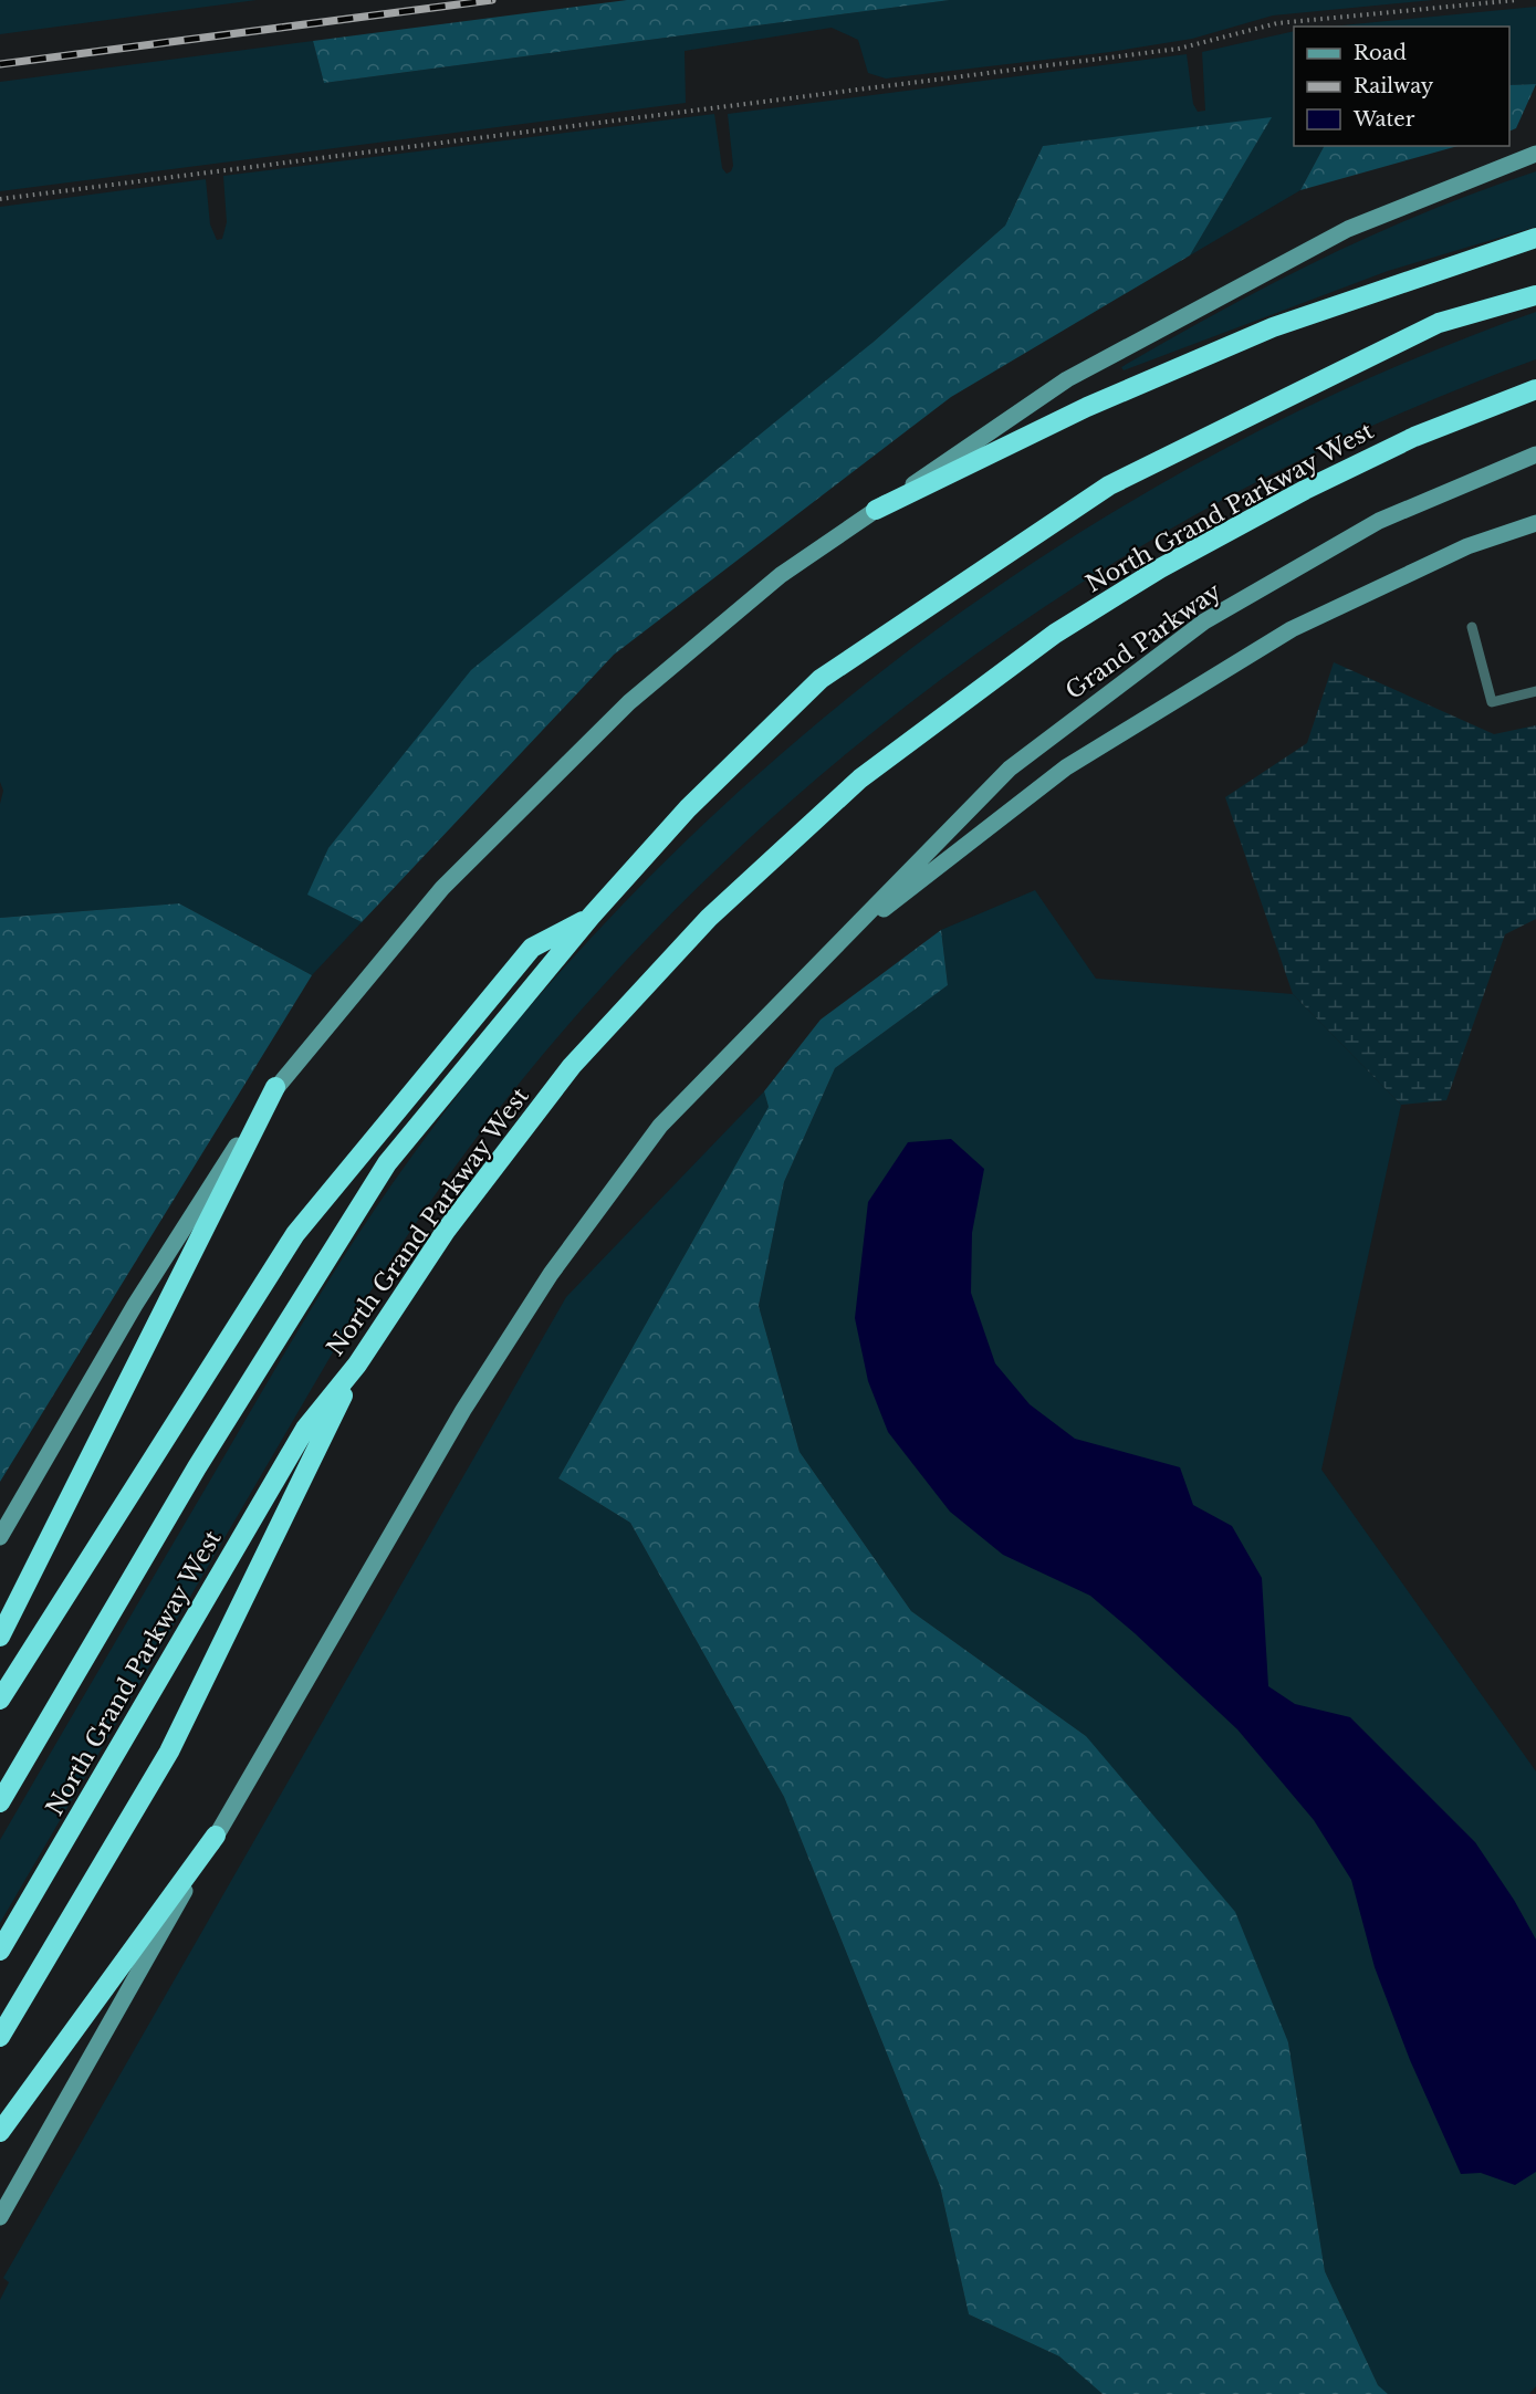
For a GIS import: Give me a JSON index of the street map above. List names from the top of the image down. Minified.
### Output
{"streets":{"highway":["North Grand Parkway West"],"main road":["Grand Parkway"]},"legend":["Road","Railway","Water"]}
